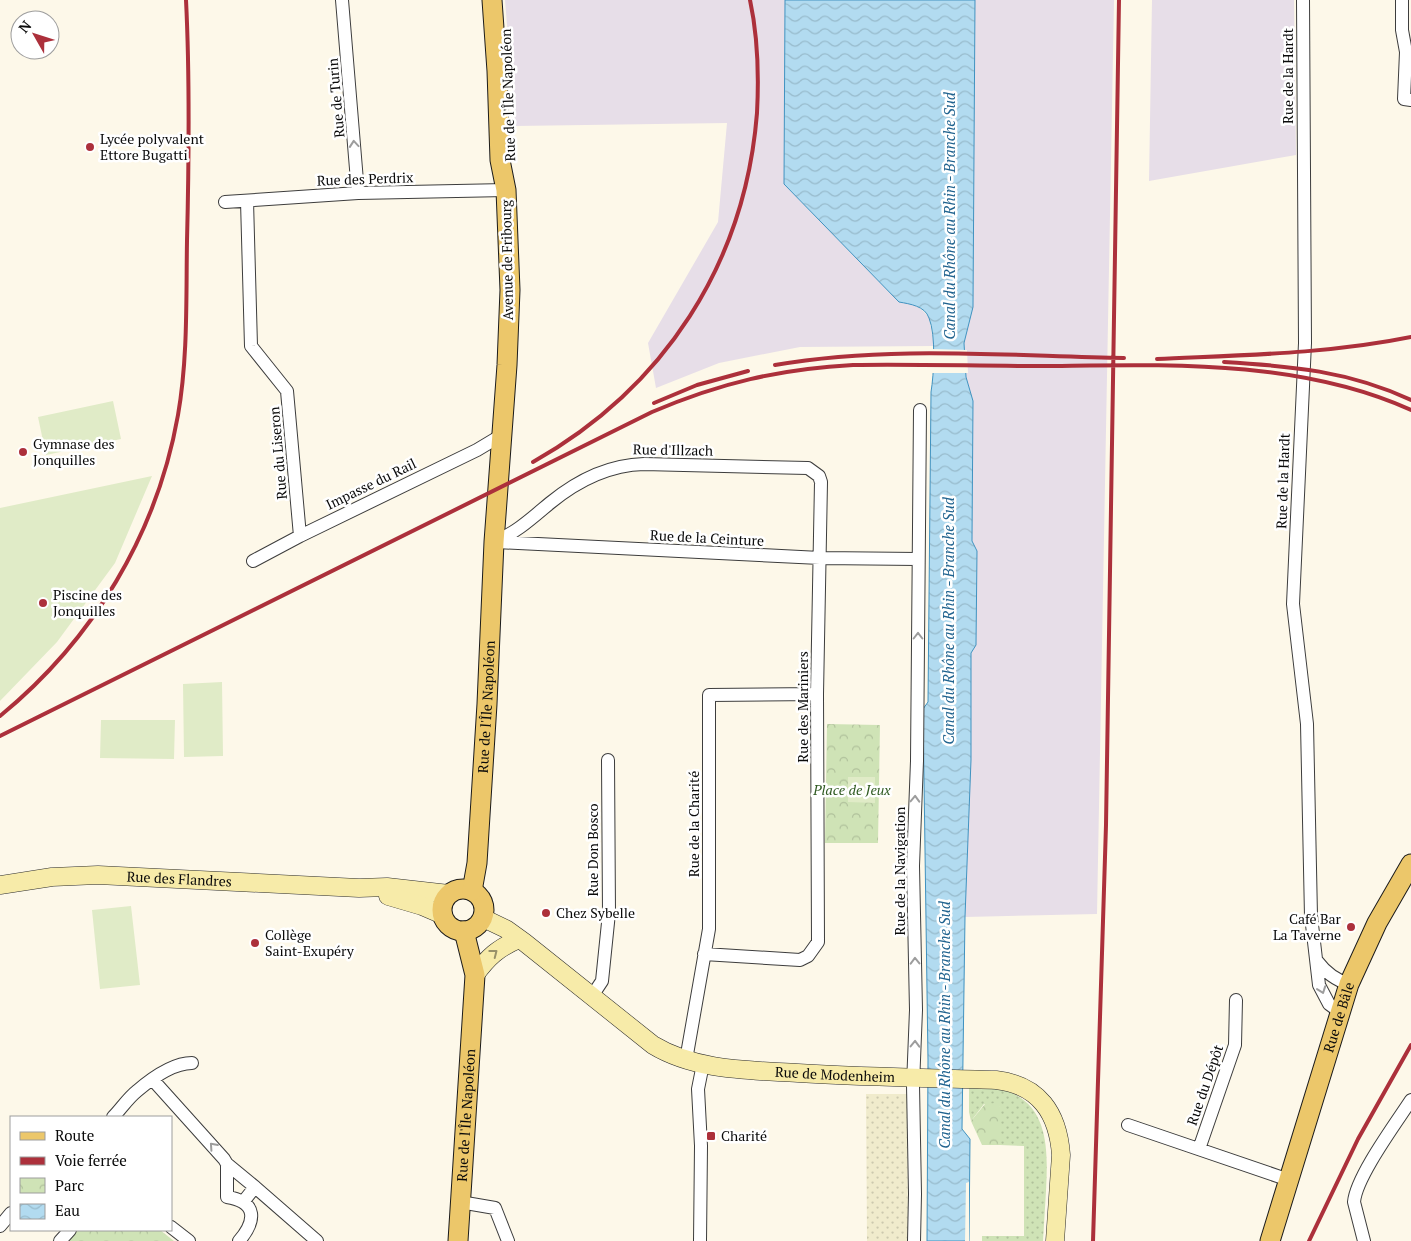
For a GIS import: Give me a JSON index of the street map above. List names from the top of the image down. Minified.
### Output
{"streets":{"main road":["Rue de l'Île Napoléon","Avenue de Fribourg","Rue des Flandres","Rue de Bâle","Rue de Modenheim"],"street":["Rue de la Hardt","Rue de Turin","Rue des Perdrix","Rue d'Illzach","Rue du Liseron","Impasse du Rail","Rue de la Ceinture","Rue des Mariniers","Rue de la Charité","Rue Don Bosco","Rue de la Navigation","Rue du Dépôt"]},"crossings":[["Rue de la Hardt","Rue de Bâle"],["Rue de l'Île Napoléon","Rue des Perdrix"],["Rue de l'Île Napoléon","Avenue de Fribourg"],["Rue de l'Île Napoléon","Rue d'Illzach"],["Rue de l'Île Napoléon","Rue de la Ceinture"],["Rue de l'Île Napoléon","Rue des Flandres"],["Rue de l'Île Napoléon","Rue de Modenheim"],["Rue de Turin","Rue des Perdrix"],["Rue des Perdrix","Avenue de Fribourg"],["Rue des Perdrix","Rue du Liseron"],["Avenue de Fribourg","Impasse du Rail"],["Rue d'Illzach","Rue de la Ceinture"],["Rue d'Illzach","Rue des Mariniers"],["Rue du Liseron","Impasse du Rail"],["Rue de la Ceinture","Rue des Mariniers"],["Rue de la Ceinture","Rue de la Navigation"],["Rue des Mariniers","Rue de la Charité"],["Rue de la Charité","Rue de Modenheim"],["Rue Don Bosco","Rue de Modenheim"],["Rue de la Navigation","Rue de Modenheim"],["Rue des Flandres","Rue de Modenheim"]],"one_way":["Rue de Turin","Rue de la Navigation"],"water":["Canal du Rhône au Rhin - Branche Sud"],"parks":["Place de Jeux"],"places":{"other":["Lycée polyvalent Ettore Bugatti","Gymnase des Jonquilles","Piscine des Jonquilles","Chez Sybelle","Café Bar La Taverne","Collège Saint-Exupéry"],"transit":["Charité"]},"legend":["Route","Voie ferrée","Parc","Eau"],"north":"top left"}
